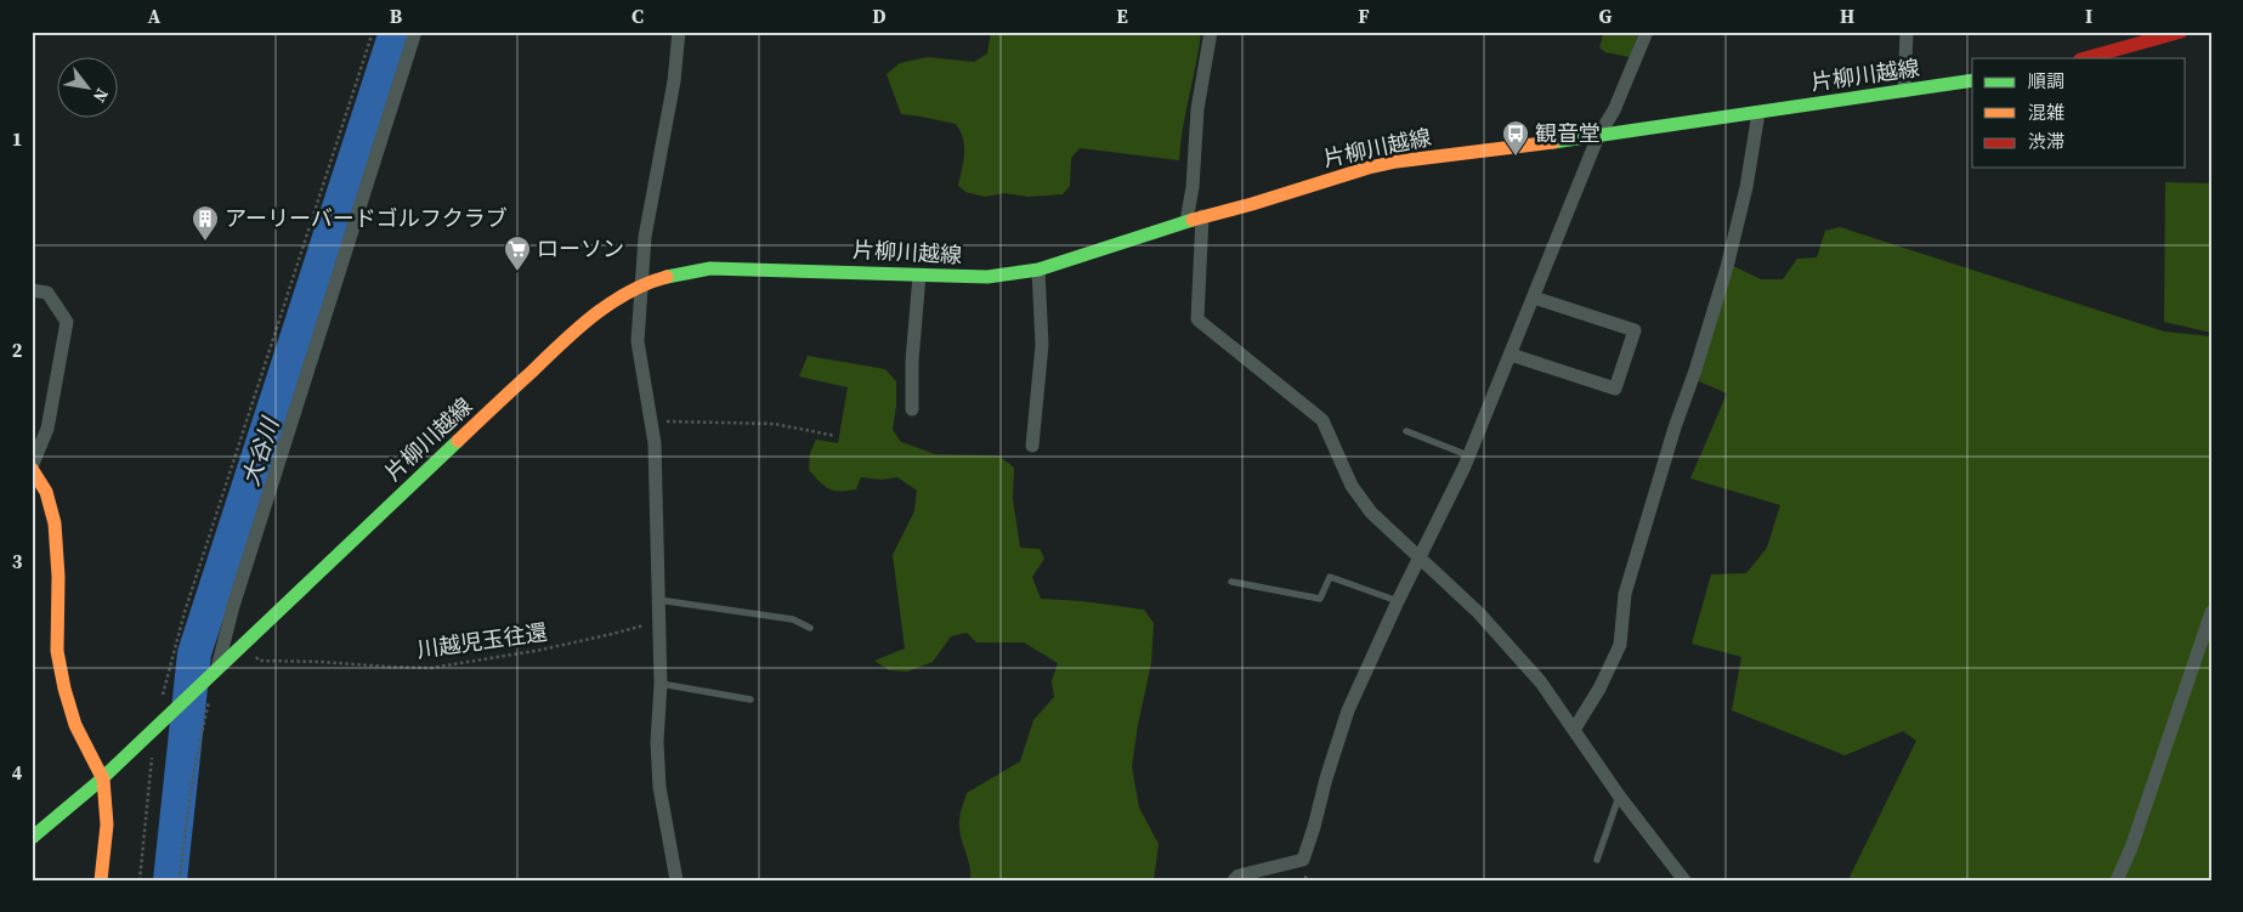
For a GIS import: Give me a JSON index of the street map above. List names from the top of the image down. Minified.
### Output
{"streets":{"main road":["片柳川越線"],"path":["川越児玉往還"]},"crossings":[["片柳川越線","川越児玉往還"]],"water":["大谷川"],"places":{"bus stop":["観音堂"],"building":["アーリーバードゴルフクラブ"],"supermarket":["ローソン"]},"legend":["順調","混雑","渋滞"],"north":"bottom right","grid":{"columns":["A","B","C","D","E","F","G","H","I"],"rows":["1","2","3","4"]}}
